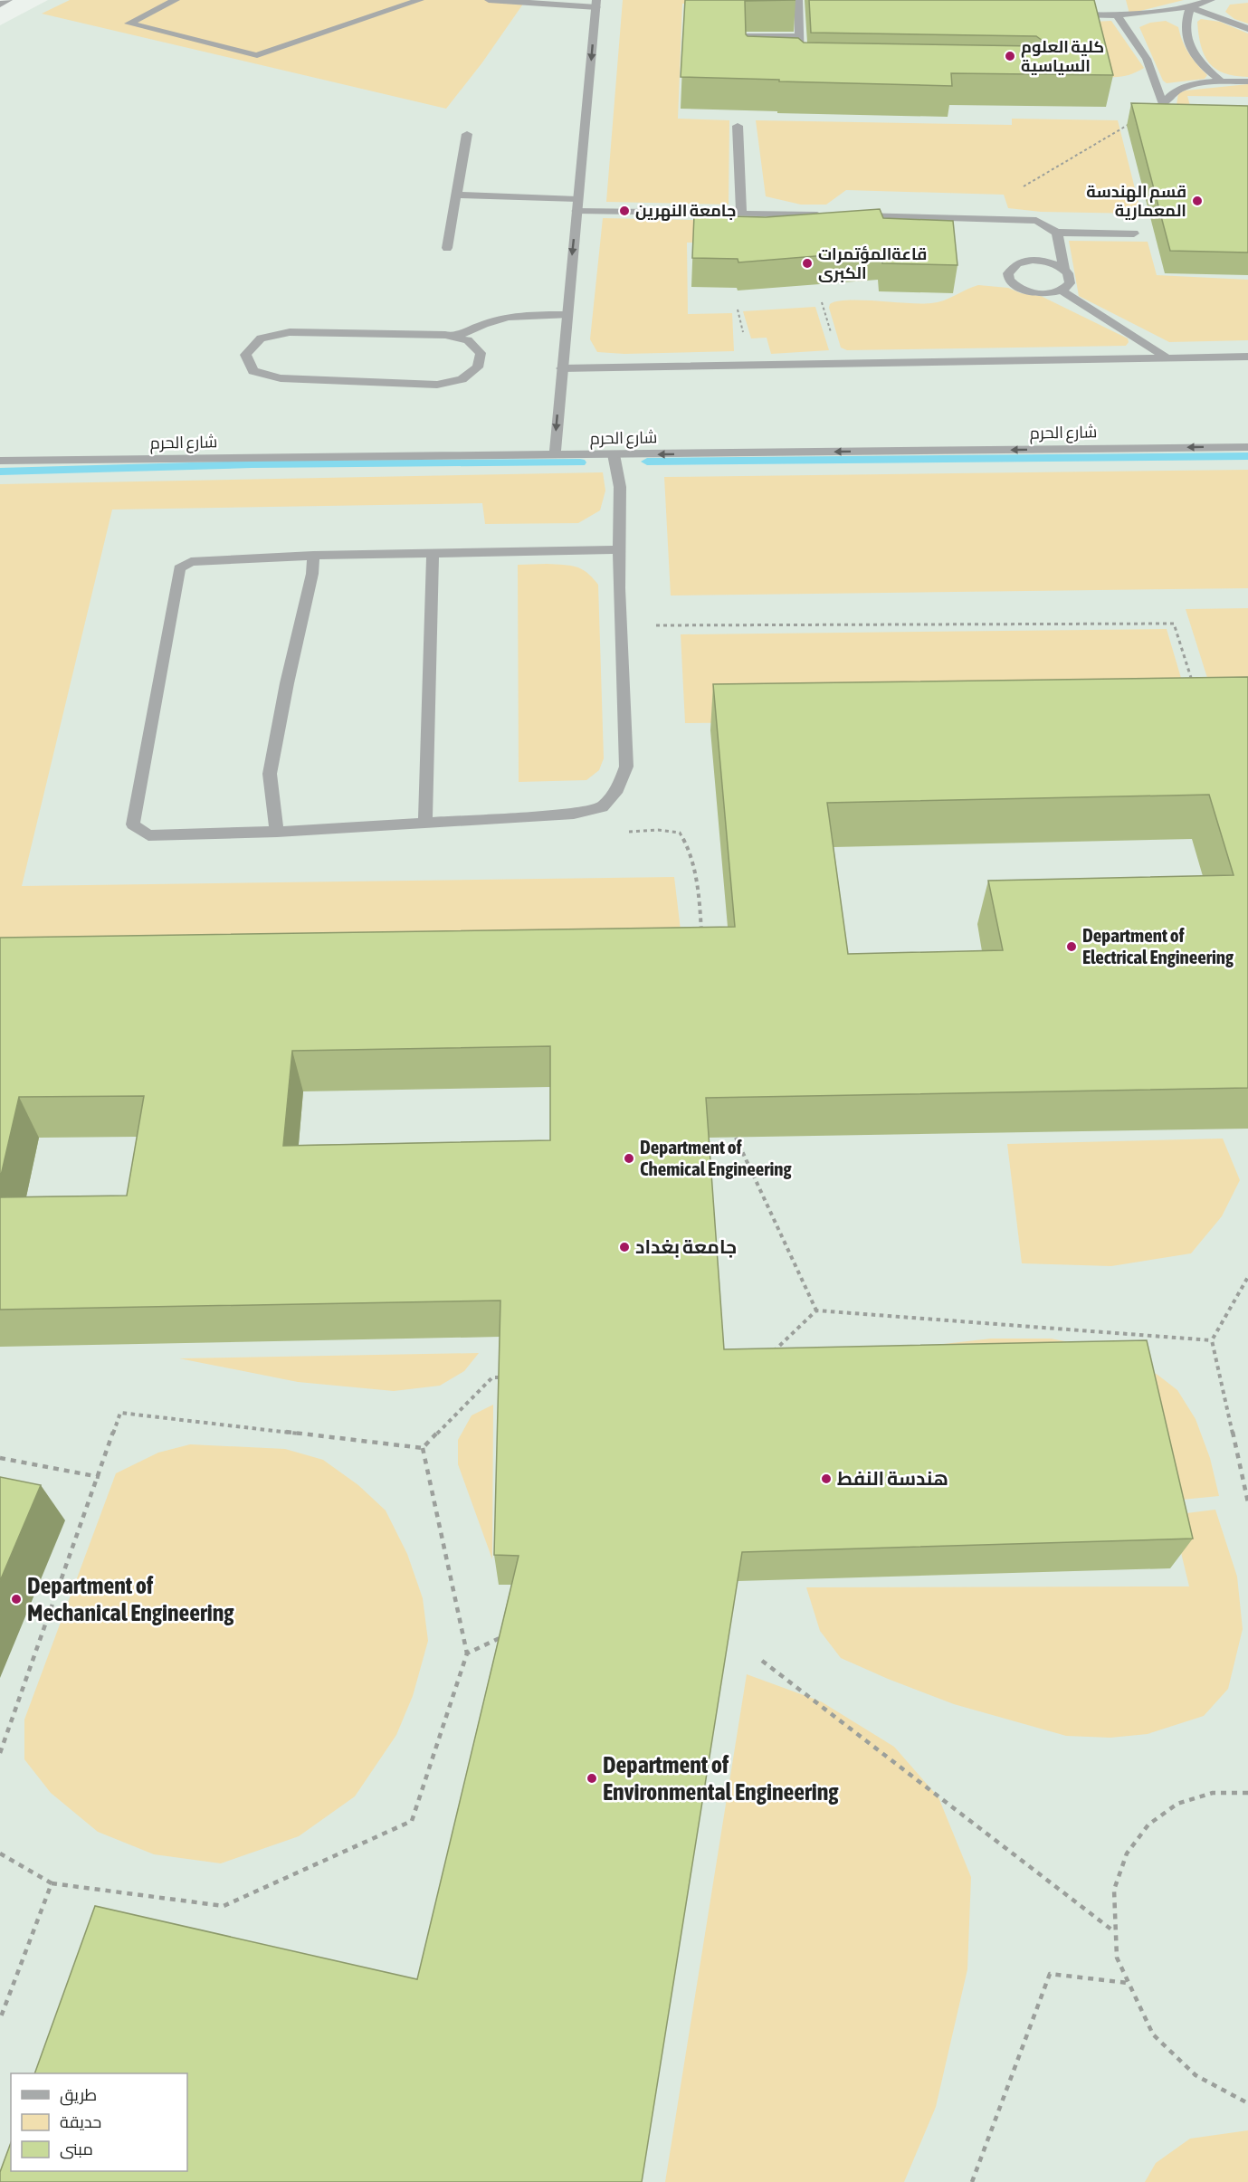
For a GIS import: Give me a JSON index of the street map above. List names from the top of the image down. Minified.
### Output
{"streets":{"street":["شارع الحرم"]},"places":["كلية العلوم السياسية","قسم الهندسة المعمارية","جامعة النهرين","قاعةالمؤتمرات الكبرى","Department of Electrical Engineering","Department of Chemical Engineering","جامعة بغداد","هندسة النفط","Department of Mechanical Engineering","Department of Environmental Engineering"],"legend":["طريق","حديقة","مبنى"]}
